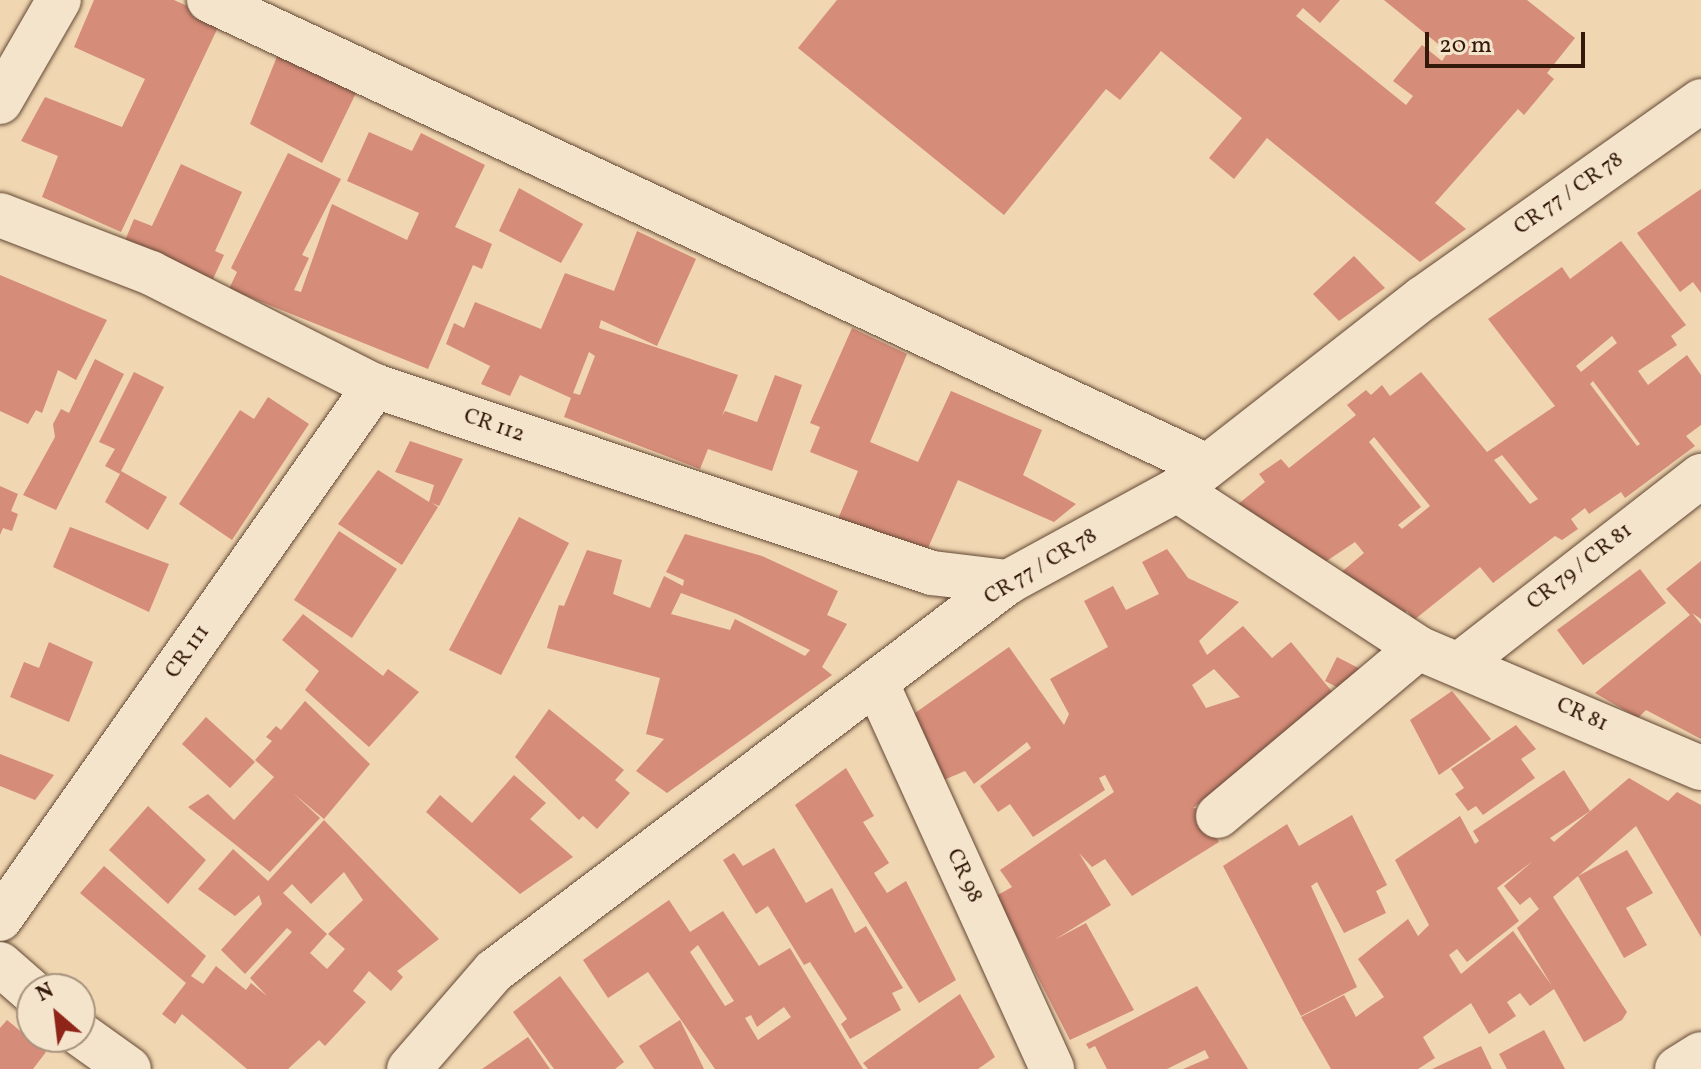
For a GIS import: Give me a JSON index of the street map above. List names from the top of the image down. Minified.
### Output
{"streets":{"street":["CR 77 / CR 78","CR 112","CR 79 / CR 81","CR 111","CR 81","CR 98"]},"crossings":[["CR 77 / CR 78","CR 112"],["CR 77 / CR 78","CR 81"],["CR 77 / CR 78","CR 98"],["CR 112","CR 111"],["CR 79 / CR 81","CR 81"]],"scale_bar":"20 m","north":"top left"}
